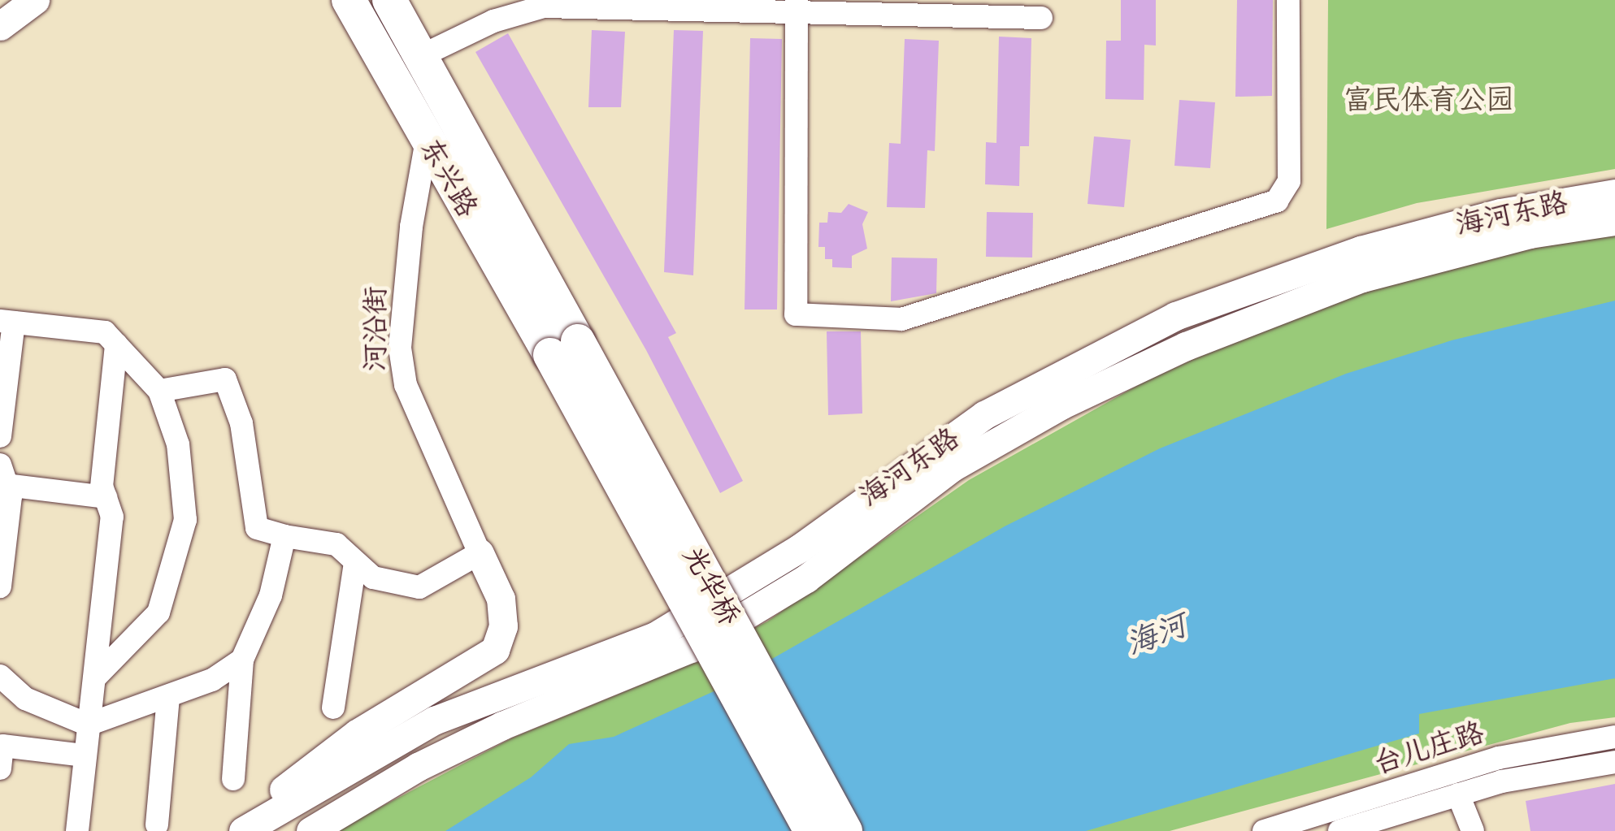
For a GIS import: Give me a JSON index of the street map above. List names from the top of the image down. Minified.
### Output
{"streets":{"highway":["东兴路","光华桥"],"main road":["海河东路"],"street":["河沿街","台儿庄路"]},"crossings":[["东兴路","河沿街"],["东兴路","光华桥"]],"water":["海河"],"parks":["富民体育公园"]}
